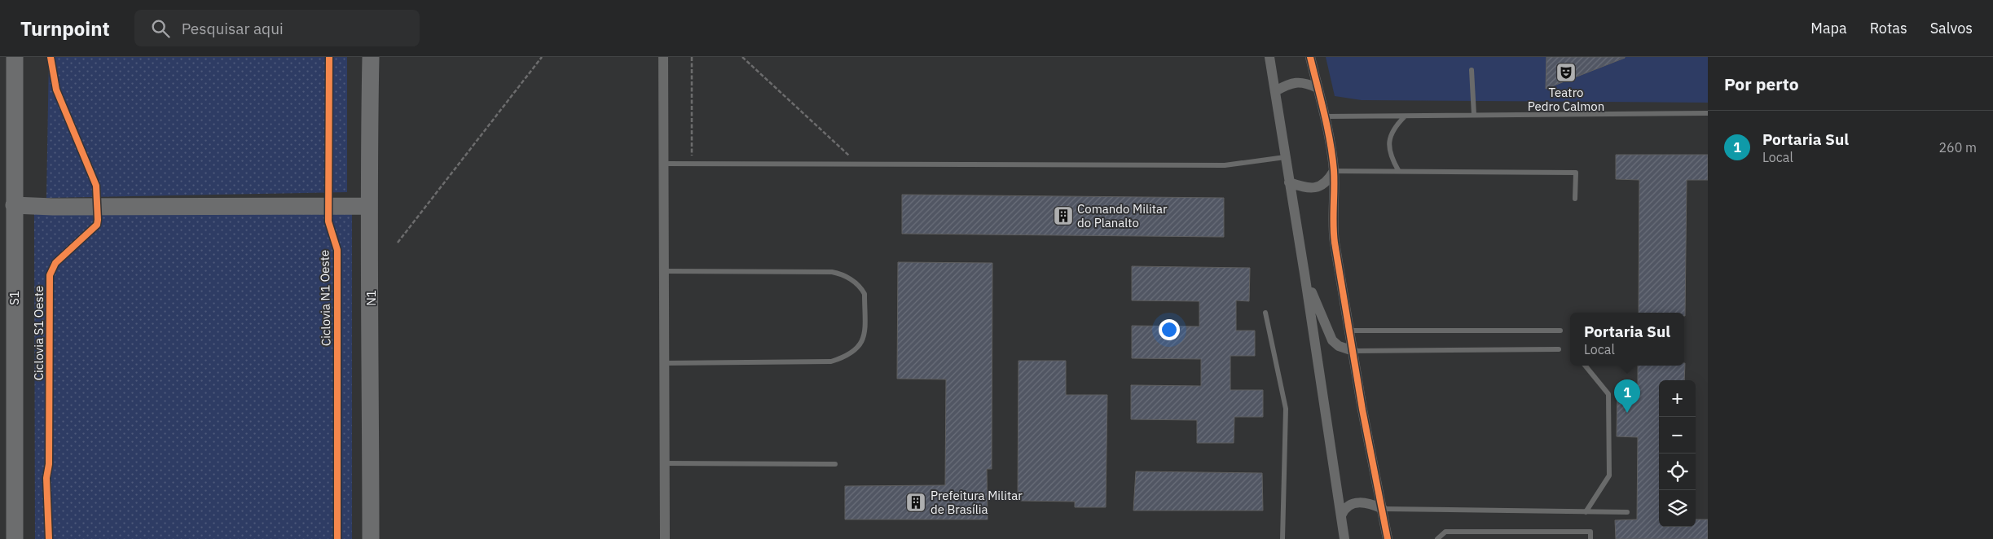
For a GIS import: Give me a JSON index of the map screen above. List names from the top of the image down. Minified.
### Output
{"streets":{"highway":["S1","N1"],"cycle path":["Ciclovia N1 Oeste","Ciclovia S1 Oeste"]},"places":{"theatre":["Teatro Pedro Calmon"],"building":["Comando Militar do Planalto","Prefeitura Militar de Brasília"]},"page":{"header":"Turnpoint","search":"Pesquisar aqui","nav":["Mapa","Rotas","Salvos"],"heading":"Por perto","list":[{"mark":"1","name":"Portaria Sul","note":"Local","value":"260 m"}],"popup":["Portaria Sul","Local"],"pins":"1","map_buttons":["+","−"]}}
